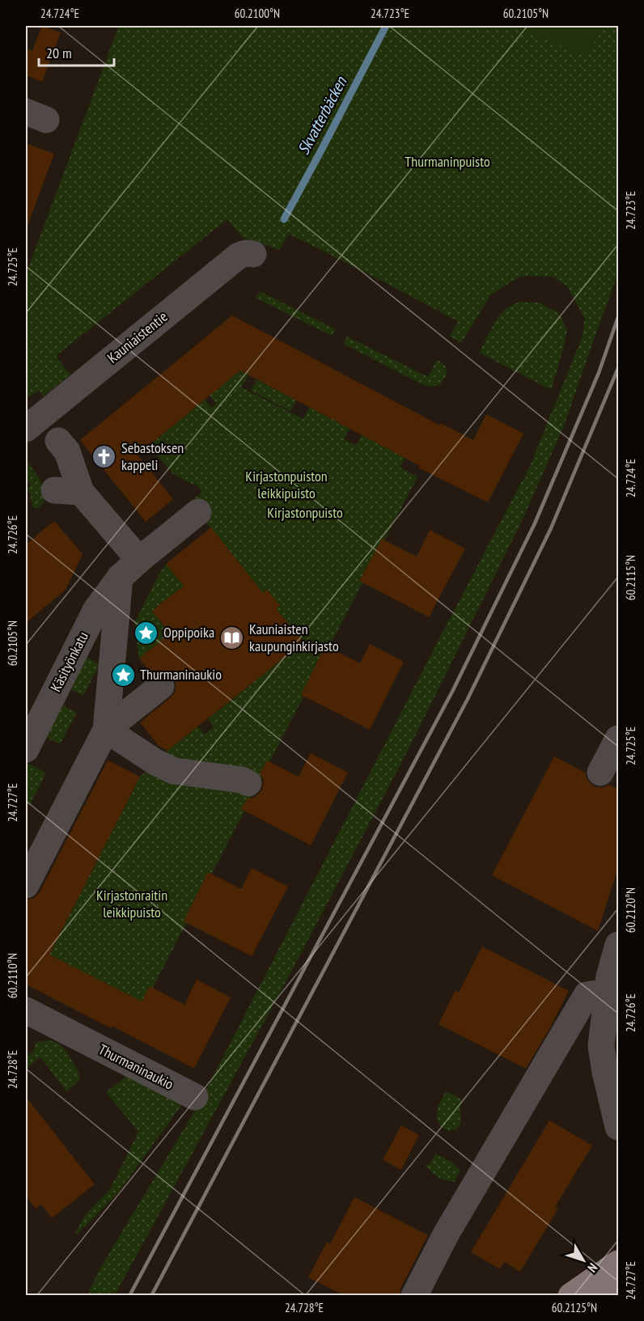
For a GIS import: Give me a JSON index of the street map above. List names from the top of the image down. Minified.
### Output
{"streets":{"street":["Kauniaistentie","Käsityönkatu","Thurmaninaukio"]},"water":["Skvatterbäcken"],"parks":["Thurmaninpuisto","Kirjastonpuiston leikkipuisto","Kirjastonpuisto","Kirjastonraitin leikkipuisto"],"places":{"church":["Sebastoksen kappeli"],"place":["Oppipoika","Thurmaninaukio"],"library":["Kauniaisten kaupunginkirjasto"]},"scale_bar":"20 m","north":"bottom right","coordinates":["24.724°E","60.2100°N","24.723°E","60.2105°N","24.725°E","24.726°E","60.2115°N","24.727°E","60.2120°N","60.2110°N","24.728°E","60.2125°N"]}
